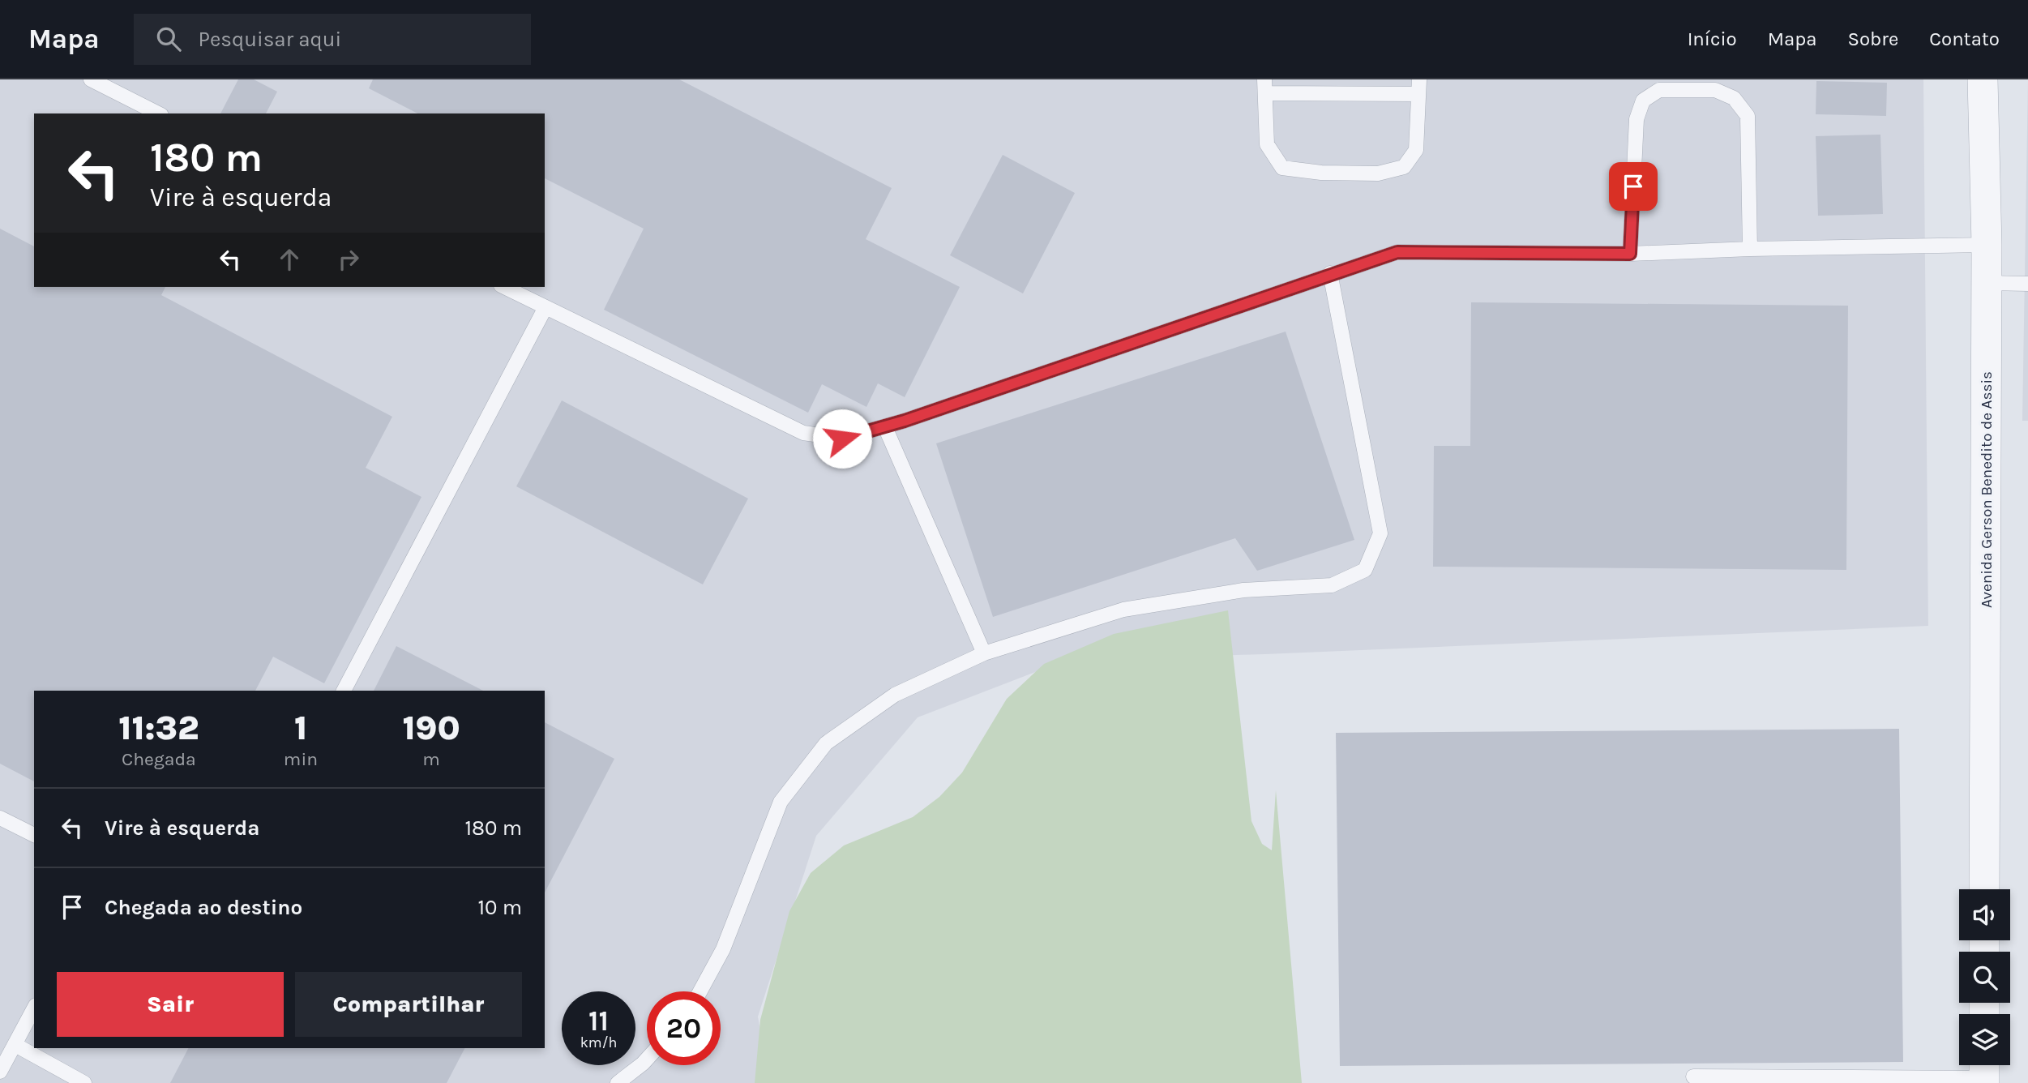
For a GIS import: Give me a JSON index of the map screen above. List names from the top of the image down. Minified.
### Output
{"streets":{"street":["Avenida Gerson Benedito de Assis"]},"page":{"header":"Mapa","search":"Pesquisar aqui","nav":["Início","Mapa","Sobre","Contato"],"turn":["180 m","Vire à esquerda"],"eta":["11:32","Chegada","1","min","190","m"],"list":[{"name":"Vire à esquerda","value":"180 m"},{"name":"Chegada ao destino","value":"10 m"}],"buttons":["Sair","Compartilhar"],"speed":"11 km/h","limit":"20"}}
